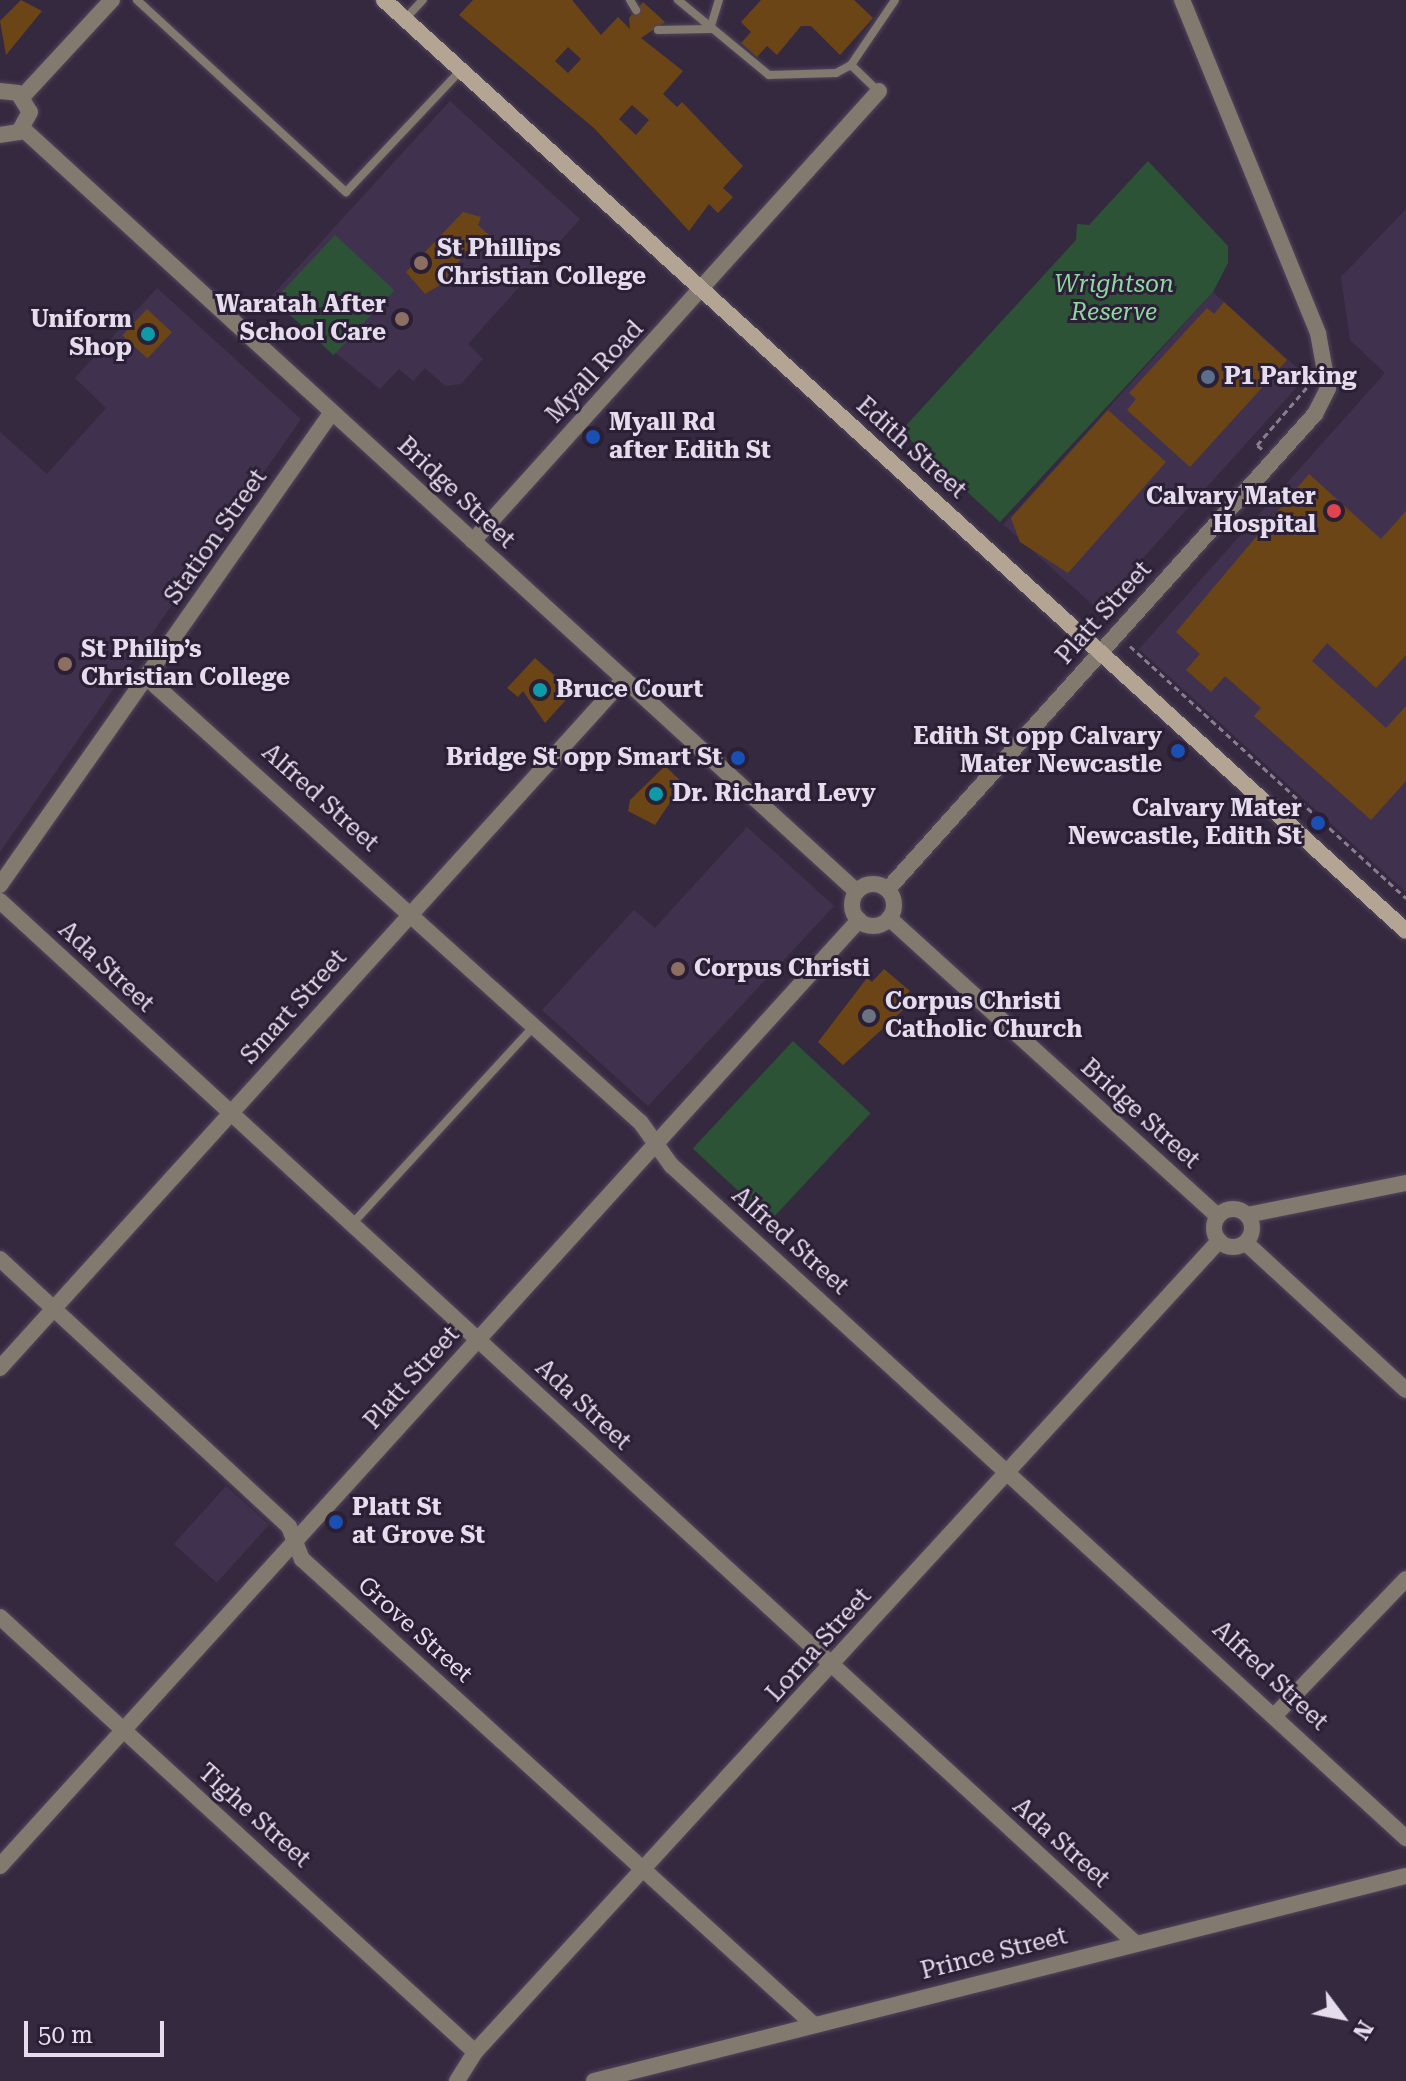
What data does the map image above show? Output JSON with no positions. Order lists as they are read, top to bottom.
{
  "streets": {
    "main road": ["Edith Street"],
    "street": [
      "Myall Road",
      "Bridge Street",
      "Station Street",
      "Platt Street",
      "Alfred Street",
      "Ada Street",
      "Smart Street",
      "Grove Street",
      "Lorna Street",
      "Tighe Street",
      "Prince Street"
    ]
  },
  "crossings": [
    ["Myall Road", "Edith Street"],
    ["Myall Road", "Bridge Street"],
    ["Edith Street", "Platt Street"],
    ["Bridge Street", "Station Street"],
    ["Bridge Street", "Platt Street"],
    ["Bridge Street", "Smart Street"],
    ["Bridge Street", "Lorna Street"],
    ["Station Street", "Alfred Street"],
    ["Platt Street", "Alfred Street"],
    ["Platt Street", "Ada Street"],
    ["Platt Street", "Grove Street"],
    ["Platt Street", "Tighe Street"],
    ["Alfred Street", "Smart Street"],
    ["Alfred Street", "Lorna Street"],
    ["Ada Street", "Smart Street"],
    ["Ada Street", "Lorna Street"],
    ["Ada Street", "Prince Street"],
    ["Smart Street", "Grove Street"],
    ["Grove Street", "Lorna Street"],
    ["Grove Street", "Prince Street"],
    ["Lorna Street", "Tighe Street"]
  ],
  "parks": ["Wrightson Reserve"],
  "places": [
    "St Phillips Christian College",
    "Waratah After School Care",
    "Uniform Shop",
    "P1 Parking",
    "Myall Rd after Edith St",
    "Calvary Mater Hospital",
    "St Philip’s Christian College",
    "Bruce Court",
    "Edith St opp Calvary Mater Newcastle",
    "Bridge St opp Smart St",
    "Dr. Richard Levy",
    "Calvary Mater Newcastle, Edith St",
    "Corpus Christi",
    "Corpus Christi Catholic Church",
    "Platt St at Grove St"
  ],
  "scale_bar": "50 m",
  "north": "bottom right"
}
